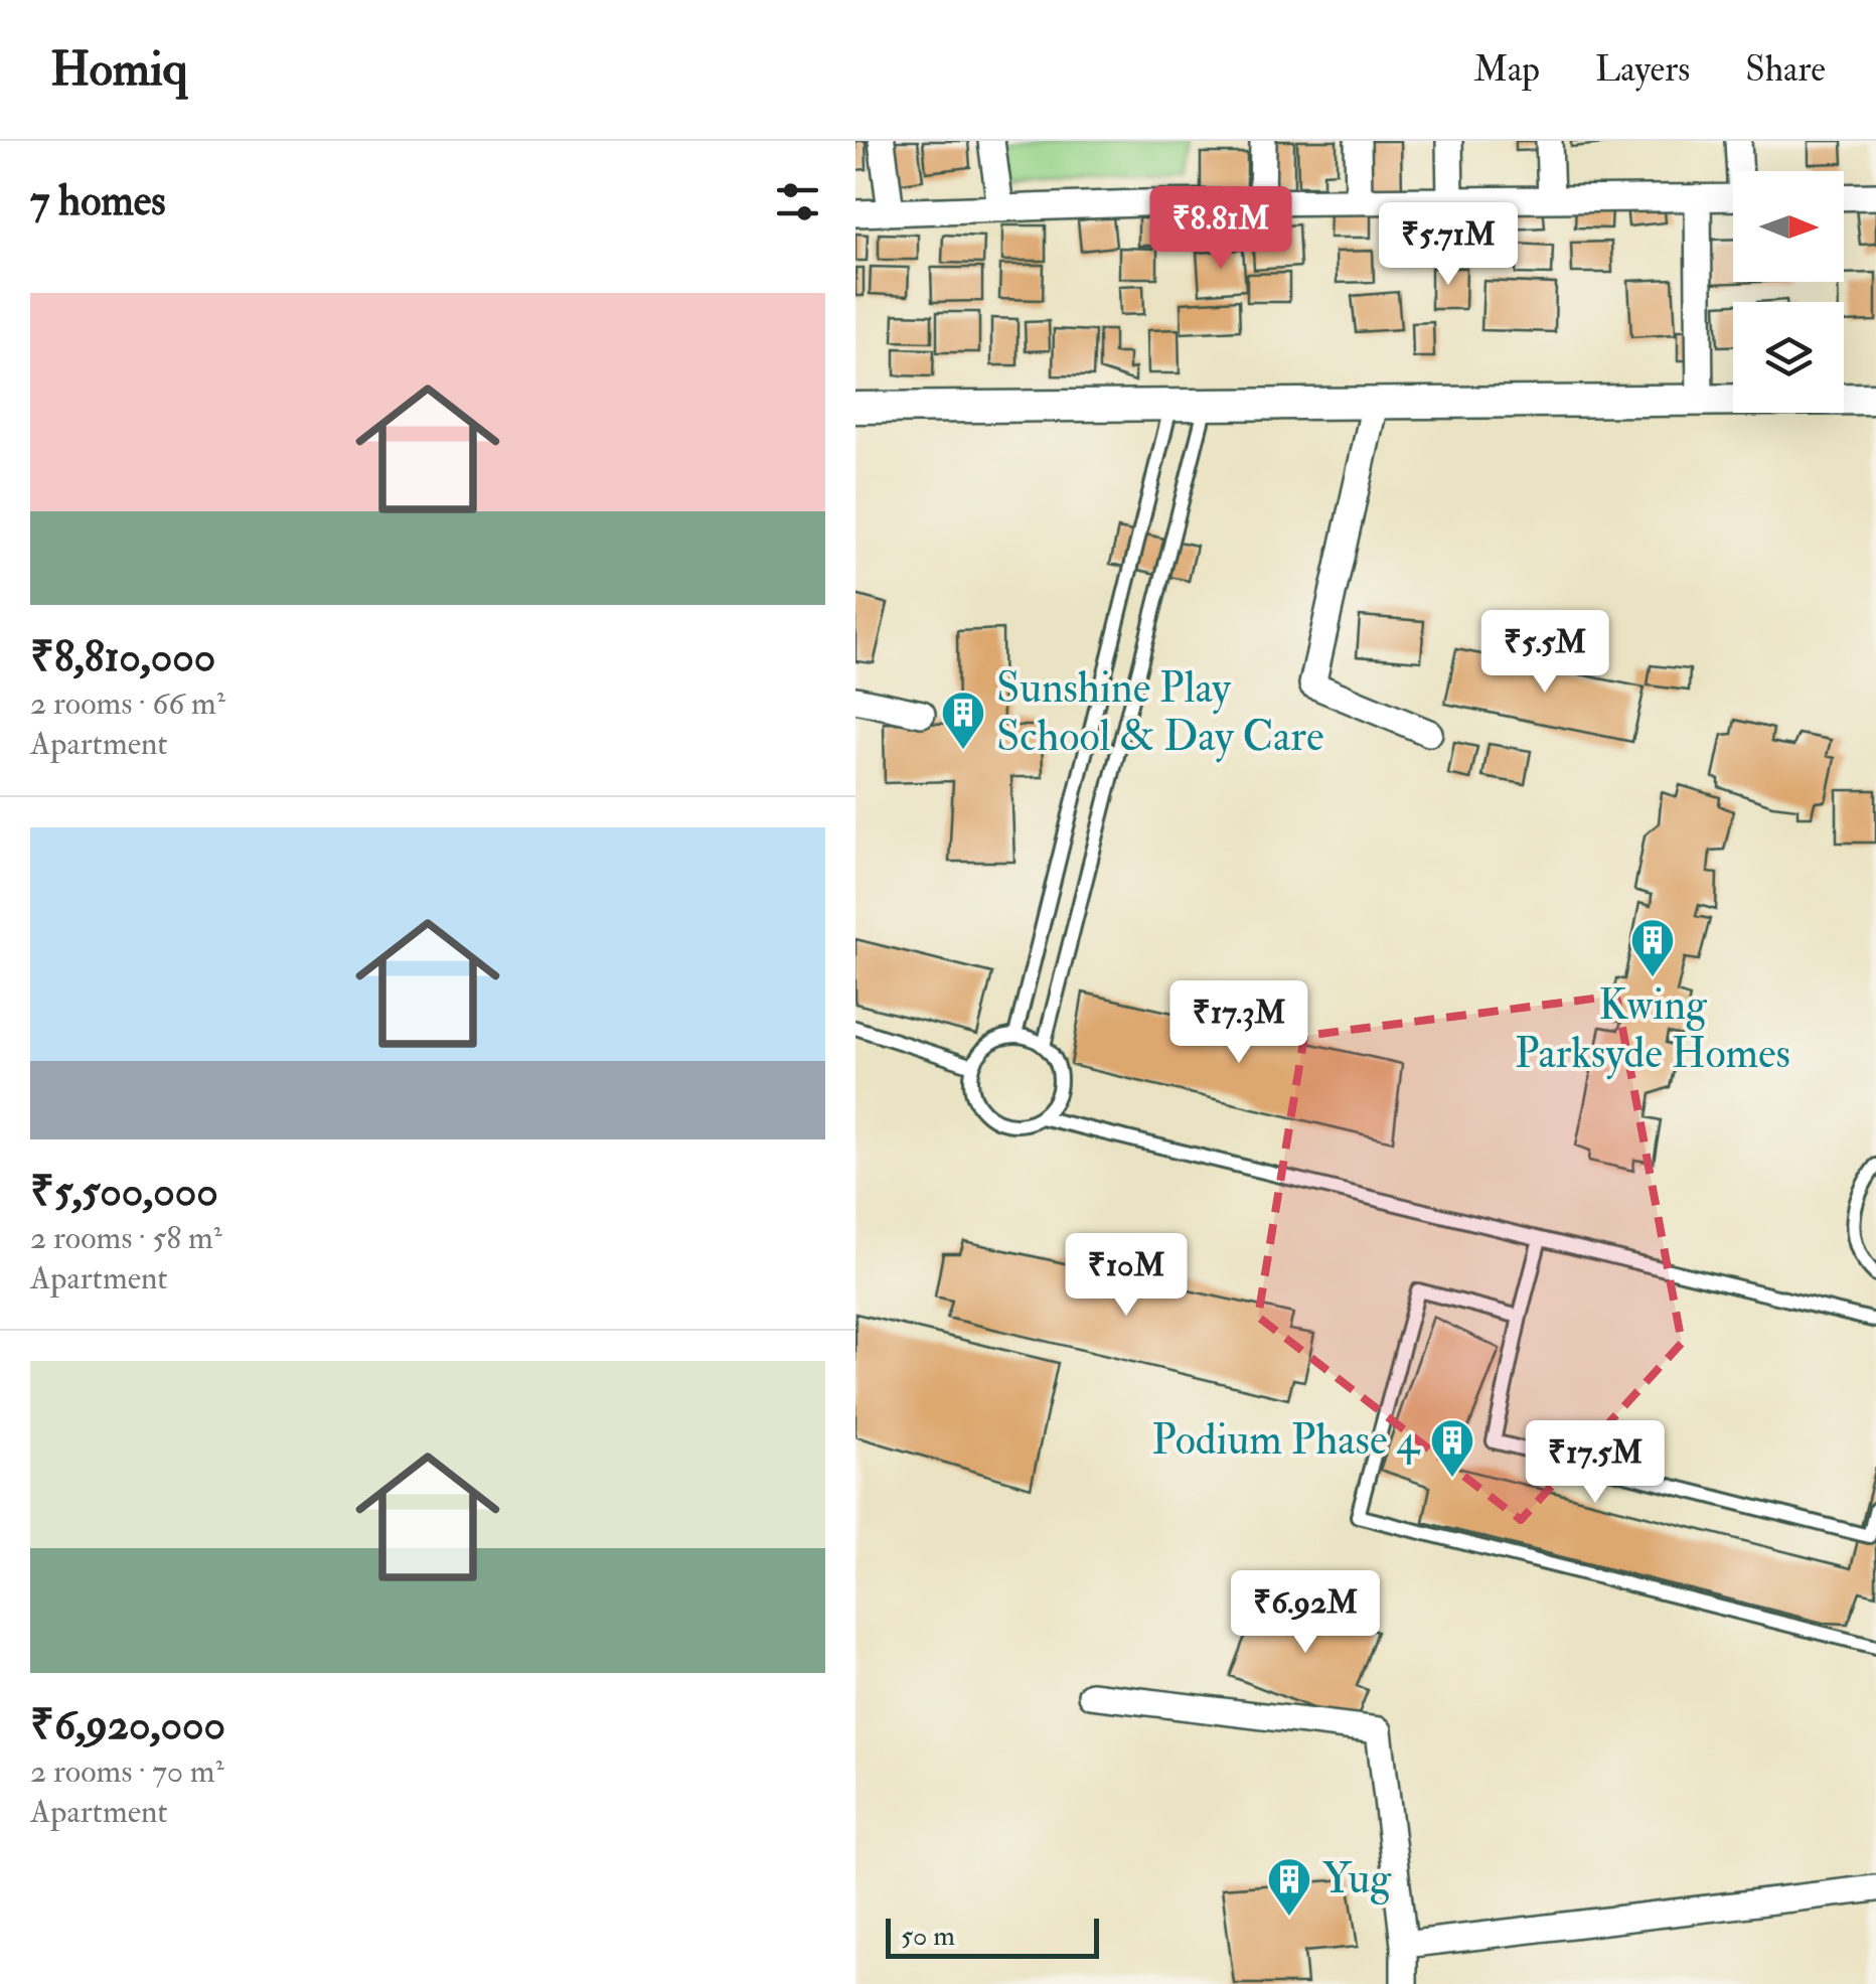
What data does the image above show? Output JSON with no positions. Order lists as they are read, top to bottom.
{
  "places": {
    "building": [
      "Sunshine Play School & Day Care",
      "Kwing Parksyde Homes",
      "Podium Phase 4",
      "Yug"
    ]
  },
  "scale_bar": "50 m",
  "north": "right",
  "page": {
    "header": "Homiq",
    "nav": ["Map", "Layers", "Share"],
    "heading": "7 homes",
    "price": [
      "₹8.81M",
      "₹5.71M",
      "₹5.5M",
      "₹17.3M",
      "₹10M",
      "₹17.5M",
      "₹6.92M"
    ],
    "list": [
      {
        "name": "₹8,810,000",
        "note": "2 rooms · 66 m² · Apartment"
      },
      {
        "name": "₹5,500,000",
        "note": "2 rooms · 58 m² · Apartment"
      },
      {
        "name": "₹6,920,000",
        "note": "2 rooms · 70 m² · Apartment"
      }
    ],
    "scale": "50 m"
  }
}
